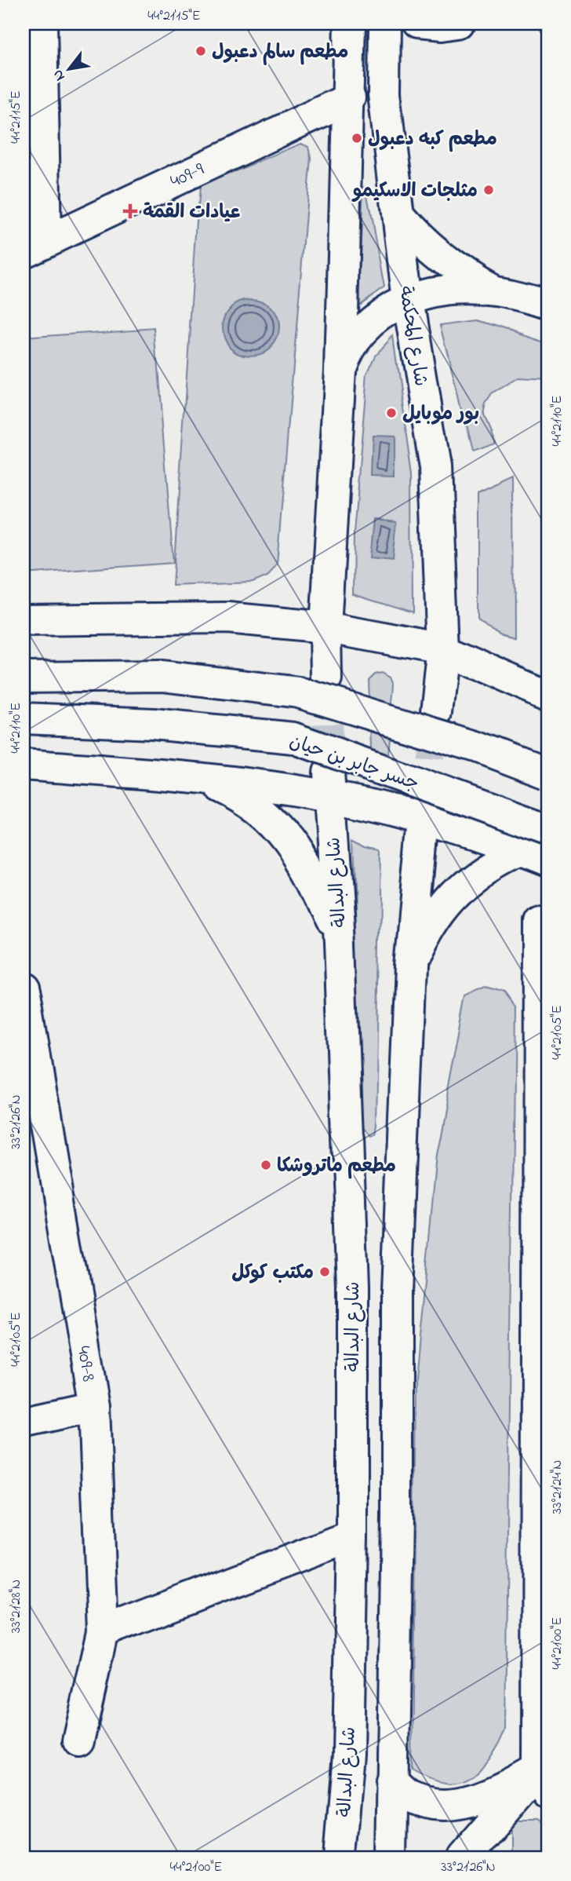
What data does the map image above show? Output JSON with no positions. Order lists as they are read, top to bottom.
{
  "streets": {
    "main road": [
      "409-9",
      "شارع المحكمة",
      "جسر جابر بن حيان",
      "شارع البدالة",
      "409-8"
    ]
  },
  "places": {
    "other": [
      "مطعم سالم دعبول",
      "مطعم كبه دعبول",
      "مثلجات الاسكيمو",
      "بور موبايل",
      "مطعم ماتروشكا",
      "مكتب كوكل"
    ],
    "health": ["عيادات القمة"]
  },
  "north": "bottom left",
  "coordinates": [
    "44°21'15\"E",
    "44°21'10\"E",
    "44°21'05\"E",
    "33°21'26\"N",
    "33°21'24\"N",
    "33°21'28\"N",
    "44°21'00\"E"
  ]
}
